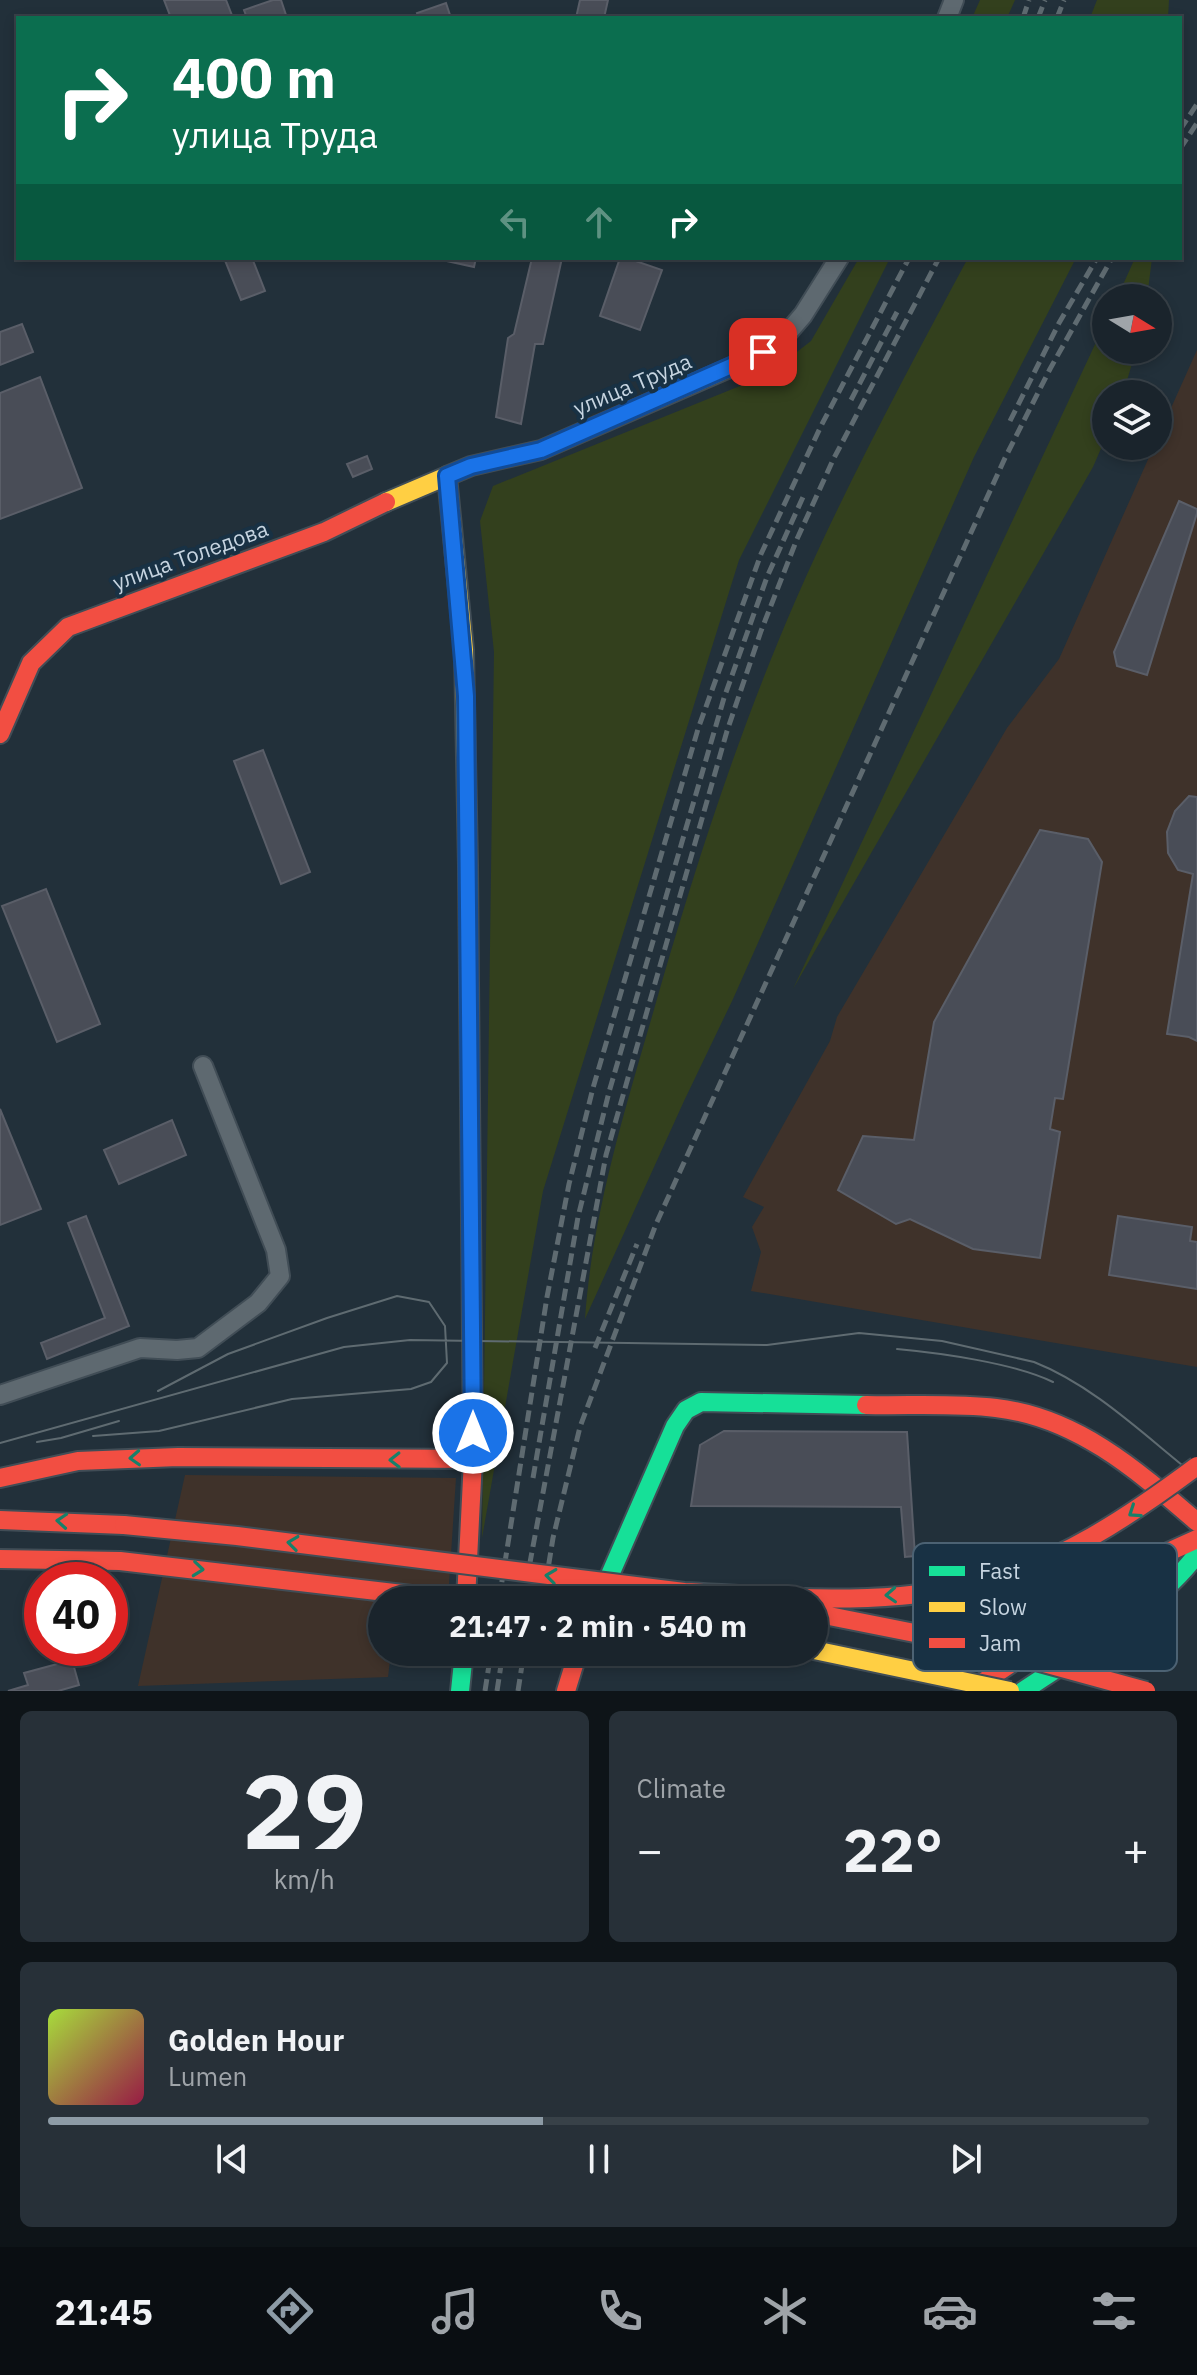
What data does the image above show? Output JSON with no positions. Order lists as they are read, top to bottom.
{
  "streets": {
    "main road": ["улица Толедова"],
    "street": ["улица Труда"]
  },
  "crossings": [
    ["улица Труда", "улица Толедова"]
  ],
  "legend": ["Fast", "Slow", "Jam"],
  "north": "right",
  "page": {
    "turn": ["400 m", "улица Труда"],
    "limit": "40",
    "trip": "21:47 · 2 min · 540 m",
    "tile": [
      ["29", "km/h"],
      "Climate"
    ],
    "heat": ["−", "22°", "+"],
    "song": ["Golden Hour", "Lumen"],
    "tabs": "21:45"
  }
}
